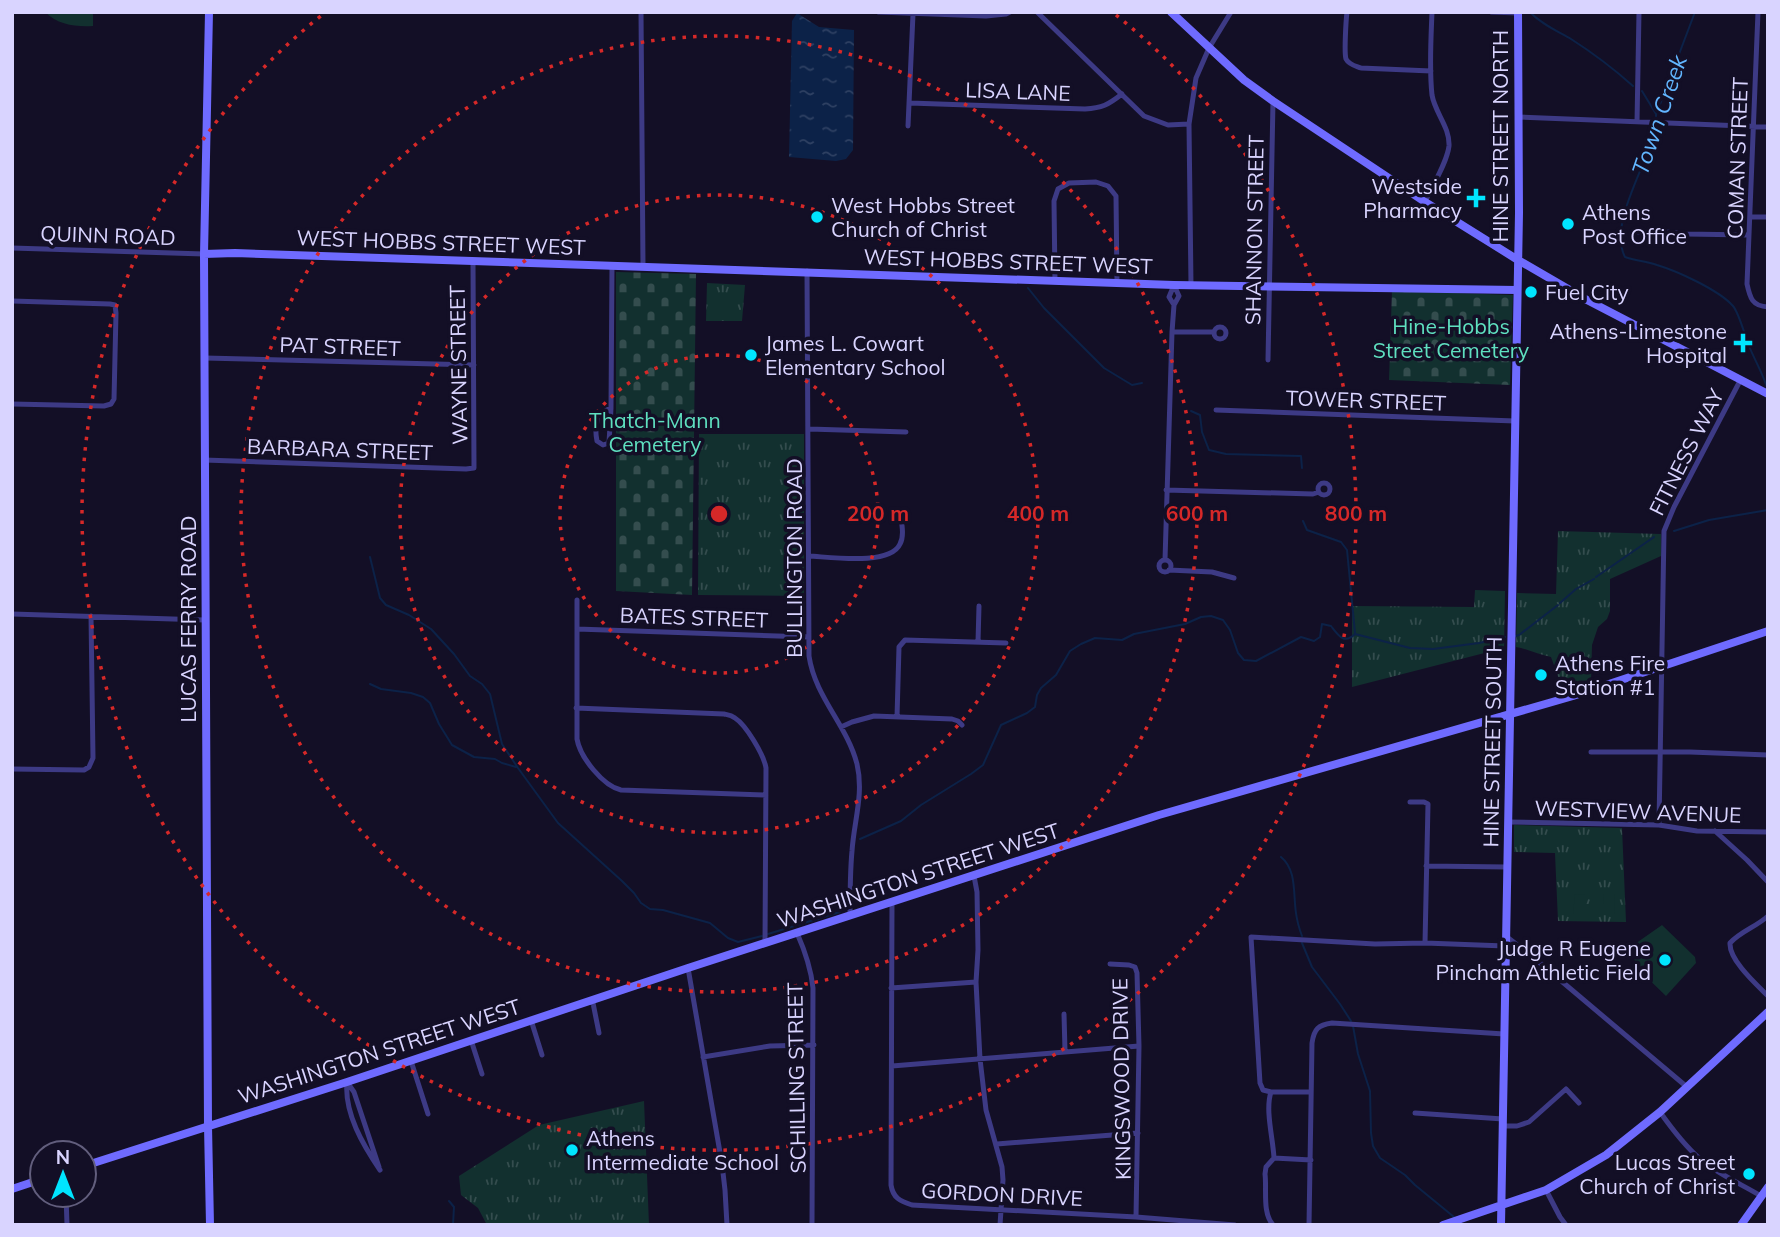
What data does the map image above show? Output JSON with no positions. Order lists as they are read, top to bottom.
{
  "streets": {
    "street": [
      "LISA LANE",
      "HINE STREET NORTH",
      "COMAN STREET",
      "SHANNON STREET",
      "QUINN ROAD",
      "WEST HOBBS STREET WEST",
      "PAT STREET",
      "WAYNE STREET",
      "TOWER STREET",
      "BARBARA STREET",
      "FITNESS WAY",
      "BULLINGTON ROAD",
      "BATES STREET",
      "LUCAS FERRY ROAD",
      "HINE STREET SOUTH",
      "WESTVIEW AVENUE",
      "WASHINGTON STREET WEST",
      "SCHILLING STREET",
      "KINGSWOOD DRIVE",
      "GORDON DRIVE"
    ]
  },
  "crossings": [
    ["HINE STREET NORTH", "HINE STREET SOUTH"],
    ["SHANNON STREET", "WEST HOBBS STREET WEST"],
    ["QUINN ROAD", "WEST HOBBS STREET WEST"],
    ["QUINN ROAD", "LUCAS FERRY ROAD"],
    ["WEST HOBBS STREET WEST", "WAYNE STREET"],
    ["WEST HOBBS STREET WEST", "BULLINGTON ROAD"],
    ["WEST HOBBS STREET WEST", "LUCAS FERRY ROAD"],
    ["WEST HOBBS STREET WEST", "HINE STREET SOUTH"],
    ["PAT STREET", "WAYNE STREET"],
    ["PAT STREET", "LUCAS FERRY ROAD"],
    ["WAYNE STREET", "BARBARA STREET"],
    ["TOWER STREET", "HINE STREET SOUTH"],
    ["BARBARA STREET", "LUCAS FERRY ROAD"],
    ["FITNESS WAY", "WESTVIEW AVENUE"],
    ["FITNESS WAY", "WASHINGTON STREET WEST"],
    ["BULLINGTON ROAD", "BATES STREET"],
    ["BULLINGTON ROAD", "WASHINGTON STREET WEST"],
    ["LUCAS FERRY ROAD", "WASHINGTON STREET WEST"],
    ["HINE STREET SOUTH", "WESTVIEW AVENUE"],
    ["HINE STREET SOUTH", "WASHINGTON STREET WEST"],
    ["WASHINGTON STREET WEST", "SCHILLING STREET"],
    ["WASHINGTON STREET WEST", "GORDON DRIVE"],
    ["KINGSWOOD DRIVE", "GORDON DRIVE"]
  ],
  "water": ["Town Creek"],
  "parks": ["Hine-Hobbs Street Cemetery", "Thatch-Mann Cemetery"],
  "places": {
    "health": ["Westside Pharmacy", "Athens-Limestone Hospital"],
    "other": [
      "West Hobbs Street Church of Christ",
      "Athens Post Office",
      "Fuel City",
      "James L. Cowart Elementary School",
      "Athens Fire Station #1",
      "Judge R Eugene Pincham Athletic Field",
      "Athens Intermediate School",
      "Lucas Street Church of Christ"
    ]
  },
  "north": "top",
  "rings": [
    "200 m",
    "400 m",
    "600 m",
    "800 m"
  ]
}
